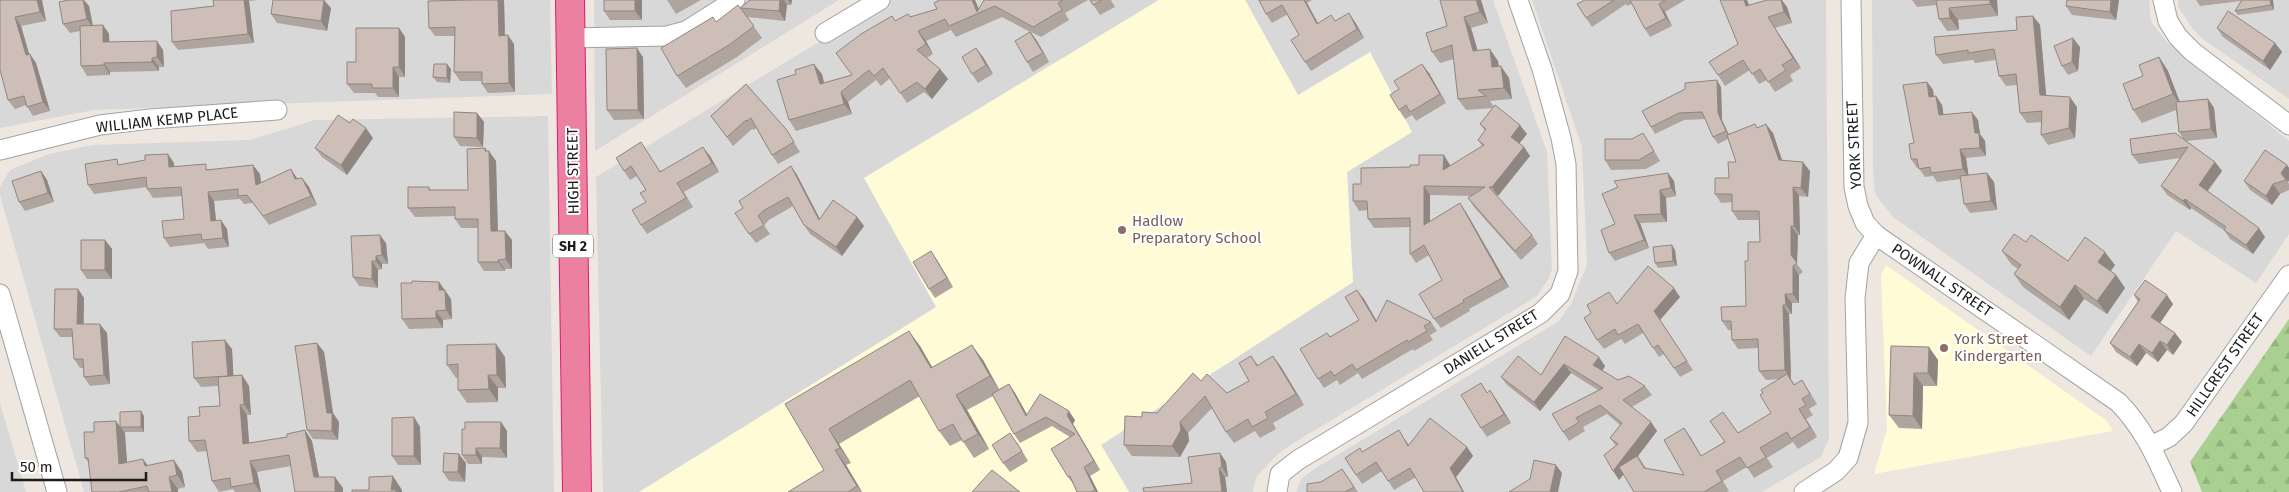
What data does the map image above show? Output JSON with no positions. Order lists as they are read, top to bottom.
{
  "streets": {
    "highway": ["HIGH STREET", "SH 2"],
    "street": [
      "WILLIAM KEMP PLACE",
      "YORK STREET",
      "POWNALL STREET",
      "DANIELL STREET",
      "HILLCREST STREET"
    ]
  },
  "crossings": [
    ["YORK STREET", "POWNALL STREET"],
    ["POWNALL STREET", "HILLCREST STREET"]
  ],
  "places": ["Hadlow Preparatory School", "York Street Kindergarten"],
  "scale_bar": "50 m"
}
